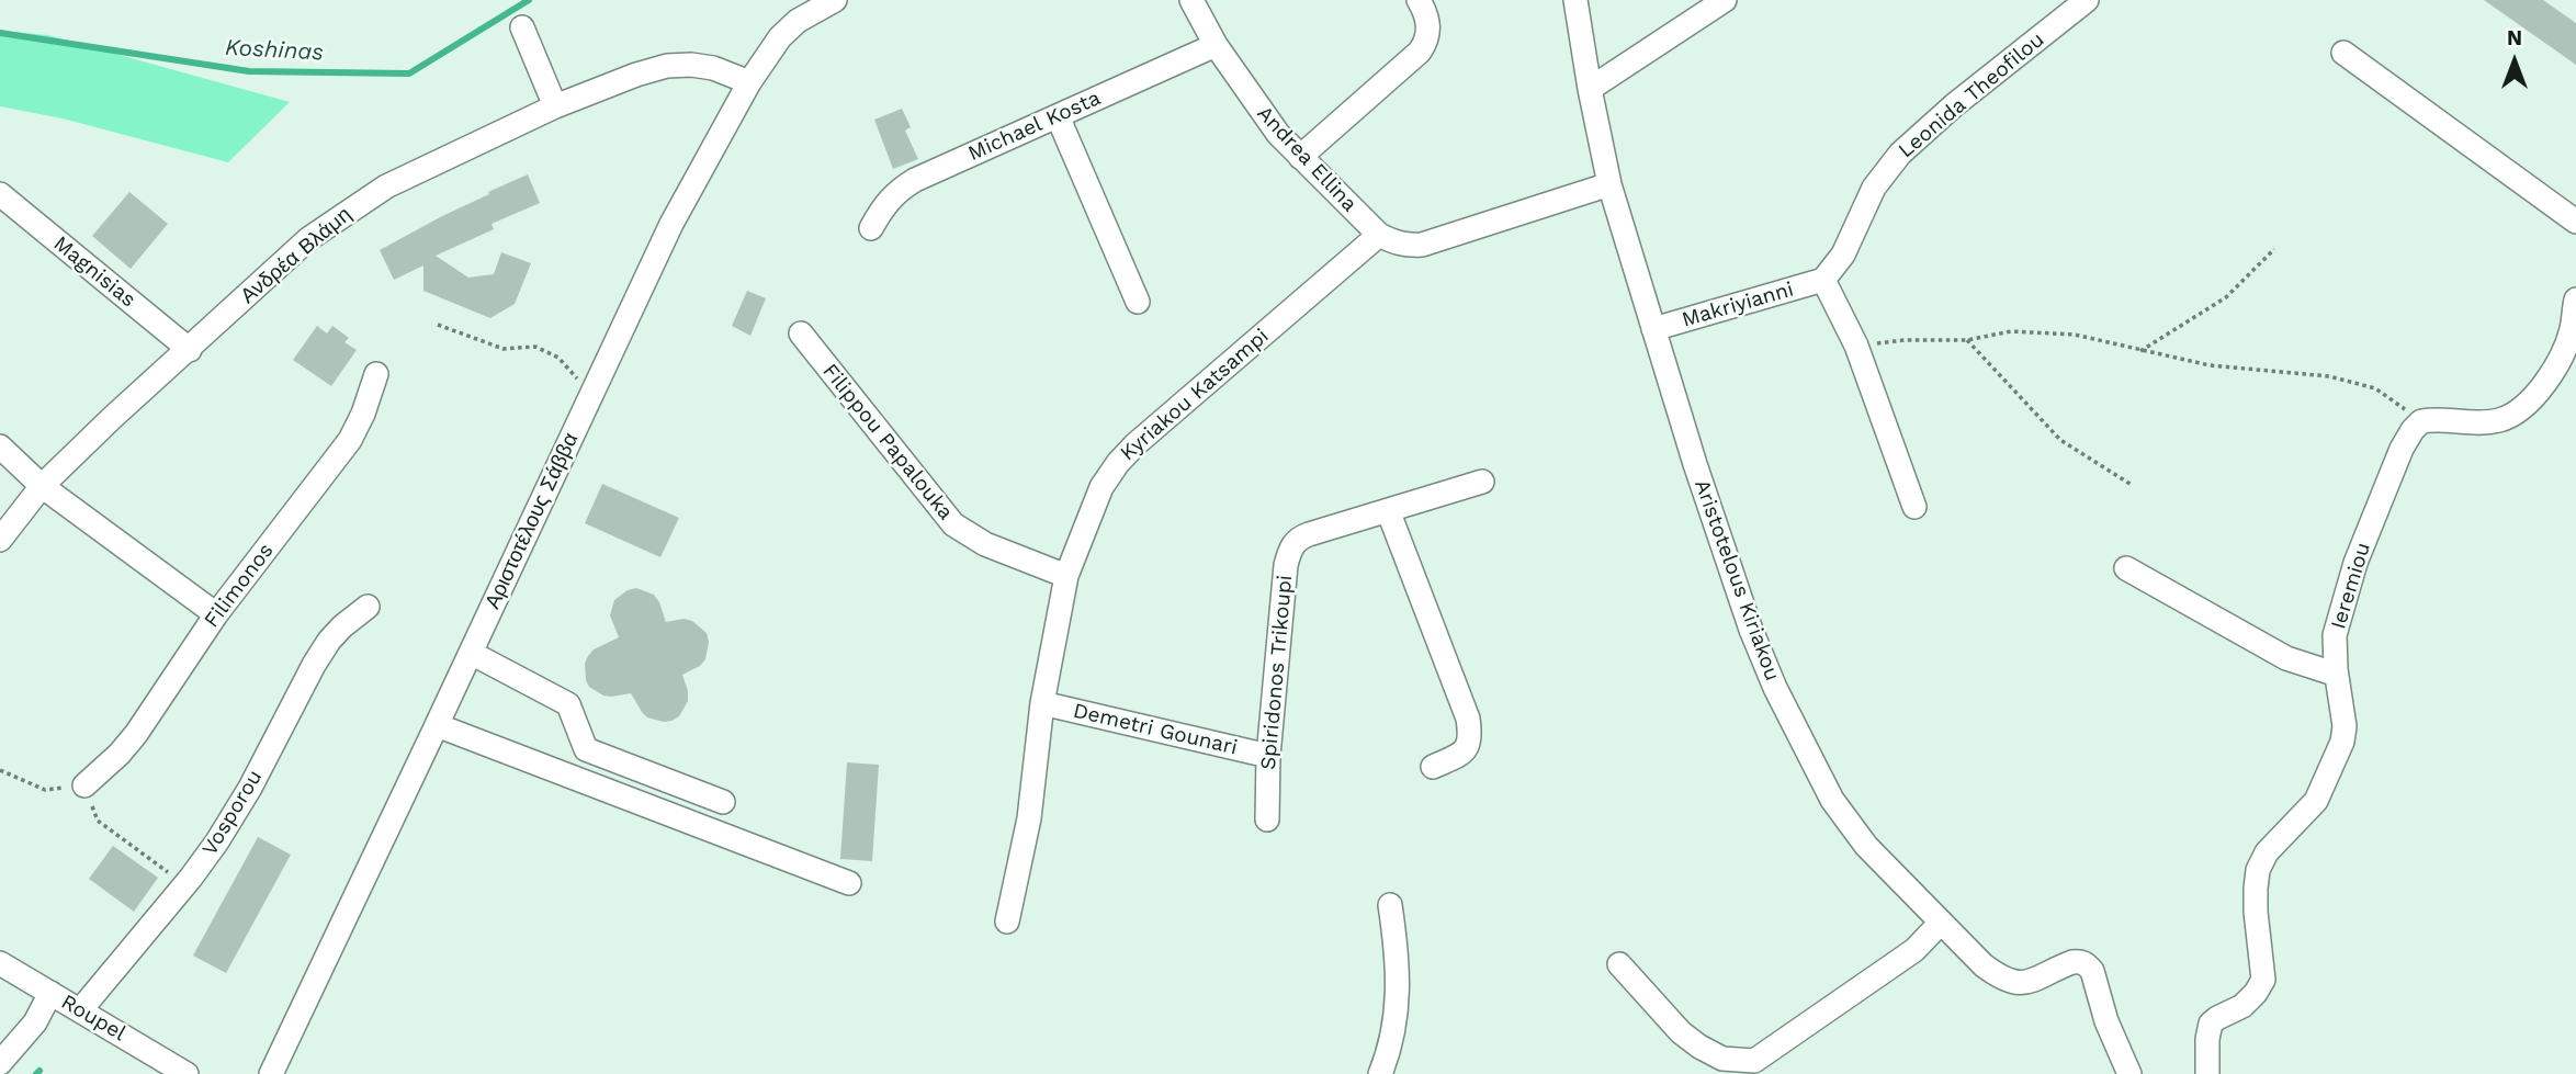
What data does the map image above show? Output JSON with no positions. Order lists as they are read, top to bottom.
{
  "streets": {
    "street": [
      "Leonida Theofilou",
      "Michael Kosta",
      "Andrea Ellina",
      "Ανδρέα Βλάμη",
      "Magnisias",
      "Makriyianni",
      "Kyriakou Katsampi",
      "Filippou Papalouka",
      "Αριστοτέλους Σάββα",
      "Aristotelous Kiriakou",
      "Filimonos",
      "Ieremiou",
      "Spiridonos Trikoupi",
      "Demetri Gounari",
      "Vosporou",
      "Roupel"
    ]
  },
  "crossings": [
    ["Leonida Theofilou", "Makriyianni"],
    ["Michael Kosta", "Andrea Ellina"],
    ["Andrea Ellina", "Kyriakou Katsampi"],
    ["Ανδρέα Βλάμη", "Magnisias"],
    ["Ανδρέα Βλάμη", "Αριστοτέλους Σάββα"],
    ["Makriyianni", "Aristotelous Kiriakou"],
    ["Kyriakou Katsampi", "Filippou Papalouka"],
    ["Kyriakou Katsampi", "Demetri Gounari"],
    ["Spiridonos Trikoupi", "Demetri Gounari"],
    ["Vosporou", "Roupel"]
  ],
  "water": ["Koshinas"],
  "north": "top"
}
